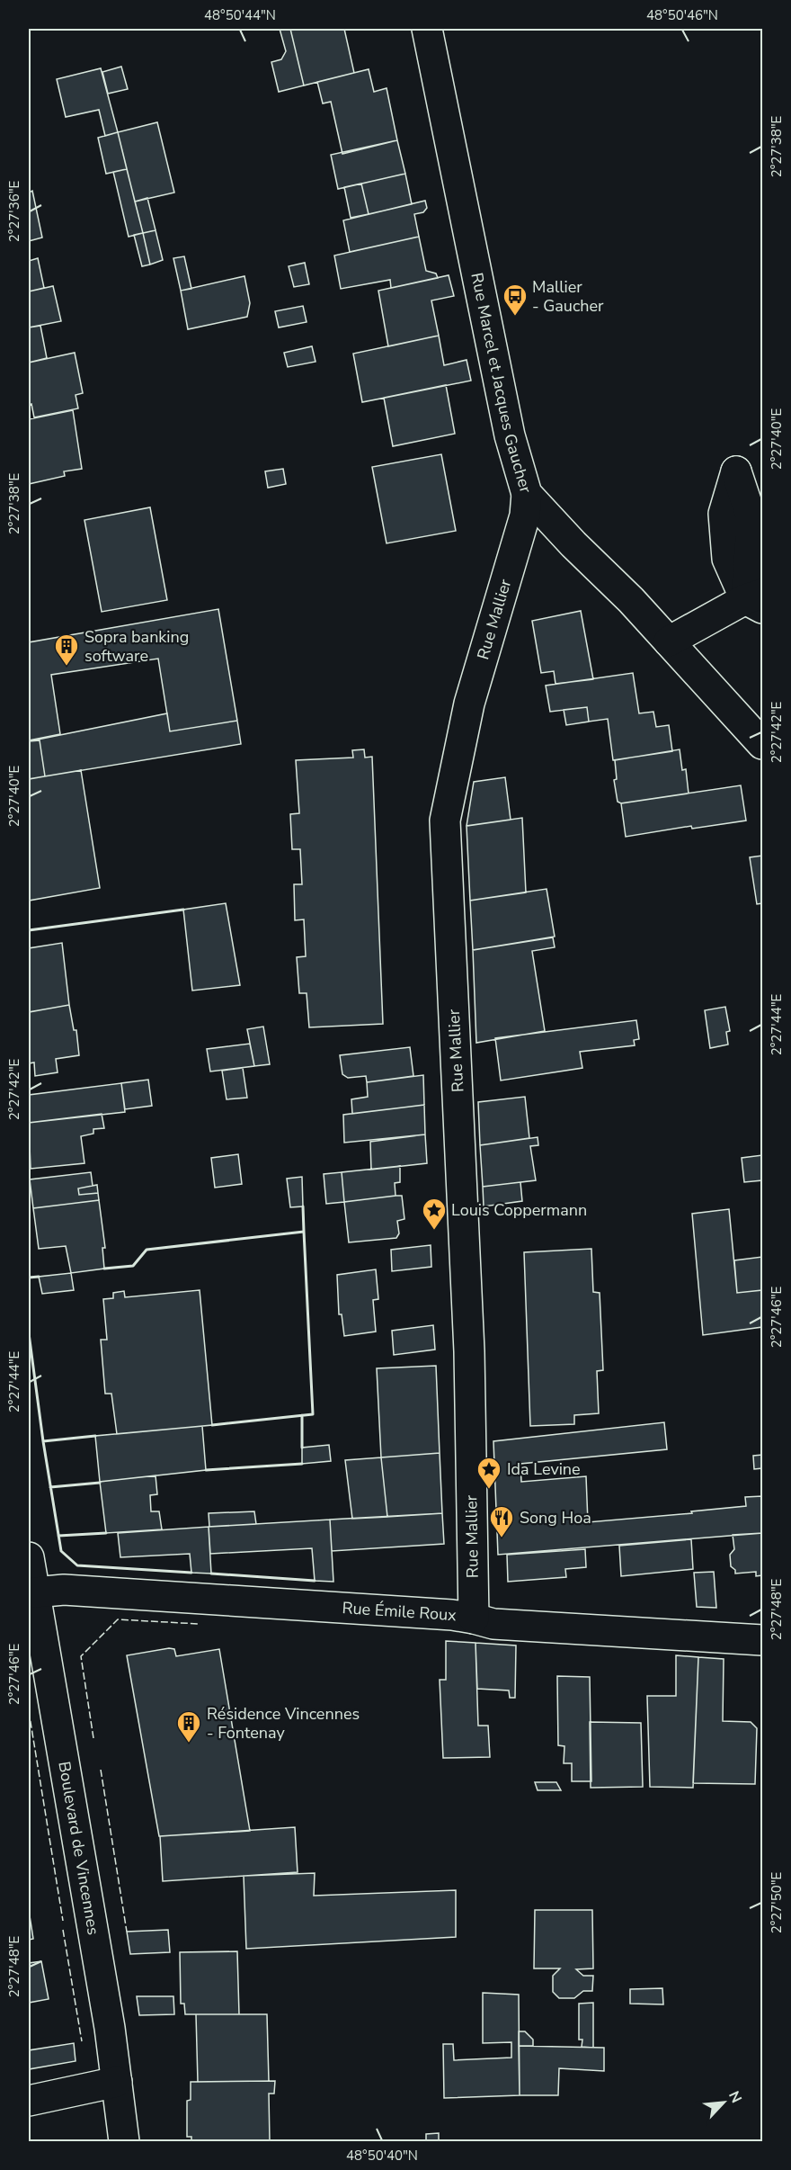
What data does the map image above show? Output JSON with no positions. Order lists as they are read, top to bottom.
{
  "streets": {
    "street": [
      "Rue Marcel et Jacques Gaucher",
      "Rue Mallier",
      "Rue Émile Roux",
      "Boulevard de Vincennes"
    ]
  },
  "crossings": [
    ["Rue Marcel et Jacques Gaucher", "Rue Mallier"],
    ["Rue Mallier", "Rue Émile Roux"],
    ["Rue Émile Roux", "Boulevard de Vincennes"]
  ],
  "places": {
    "bus stop": ["Mallier - Gaucher"],
    "building": ["Sopra banking software", "Résidence Vincennes - Fontenay"],
    "place": ["Louis Coppermann", "Ida Levine"],
    "restaurant": ["Song Hoa"]
  },
  "north": "top right",
  "coordinates": [
    "48°50'44\"N",
    "48°50'46\"N",
    "2°27'38\"E",
    "2°27'36\"E",
    "2°27'40\"E",
    "2°27'42\"E",
    "2°27'44\"E",
    "2°27'46\"E",
    "2°27'48\"E",
    "2°27'50\"E",
    "48°50'40\"N"
  ]
}
